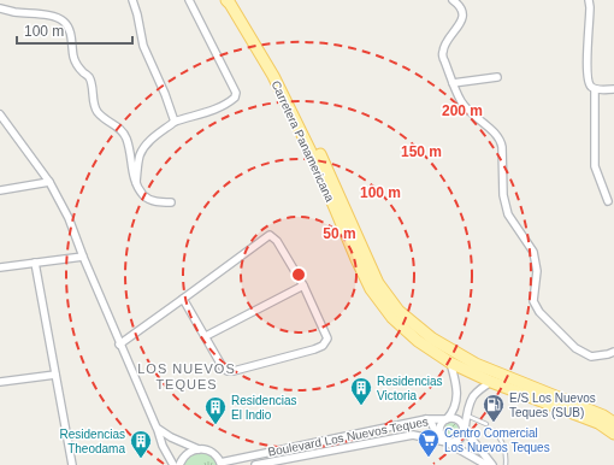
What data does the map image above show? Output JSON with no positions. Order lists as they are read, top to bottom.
{
  "streets": {
    "main road": ["Carretera Panamericana"],
    "street": ["Boulevard Los Nuevos Teques"]
  },
  "districts": ["LOS NUEVOS TEQUES"],
  "places": {
    "building": ["Residencias Victoria", "Residencias El Indio", "Residencias Theodama"],
    "fuel station": ["E/S Los Nuevos Teques (SUB)"],
    "supermarket": ["Centro Comercial Los Nuevos Teques"]
  },
  "scale_bar": "100 m",
  "rings": [
    "200 m",
    "150 m",
    "100 m",
    "50 m"
  ]
}
